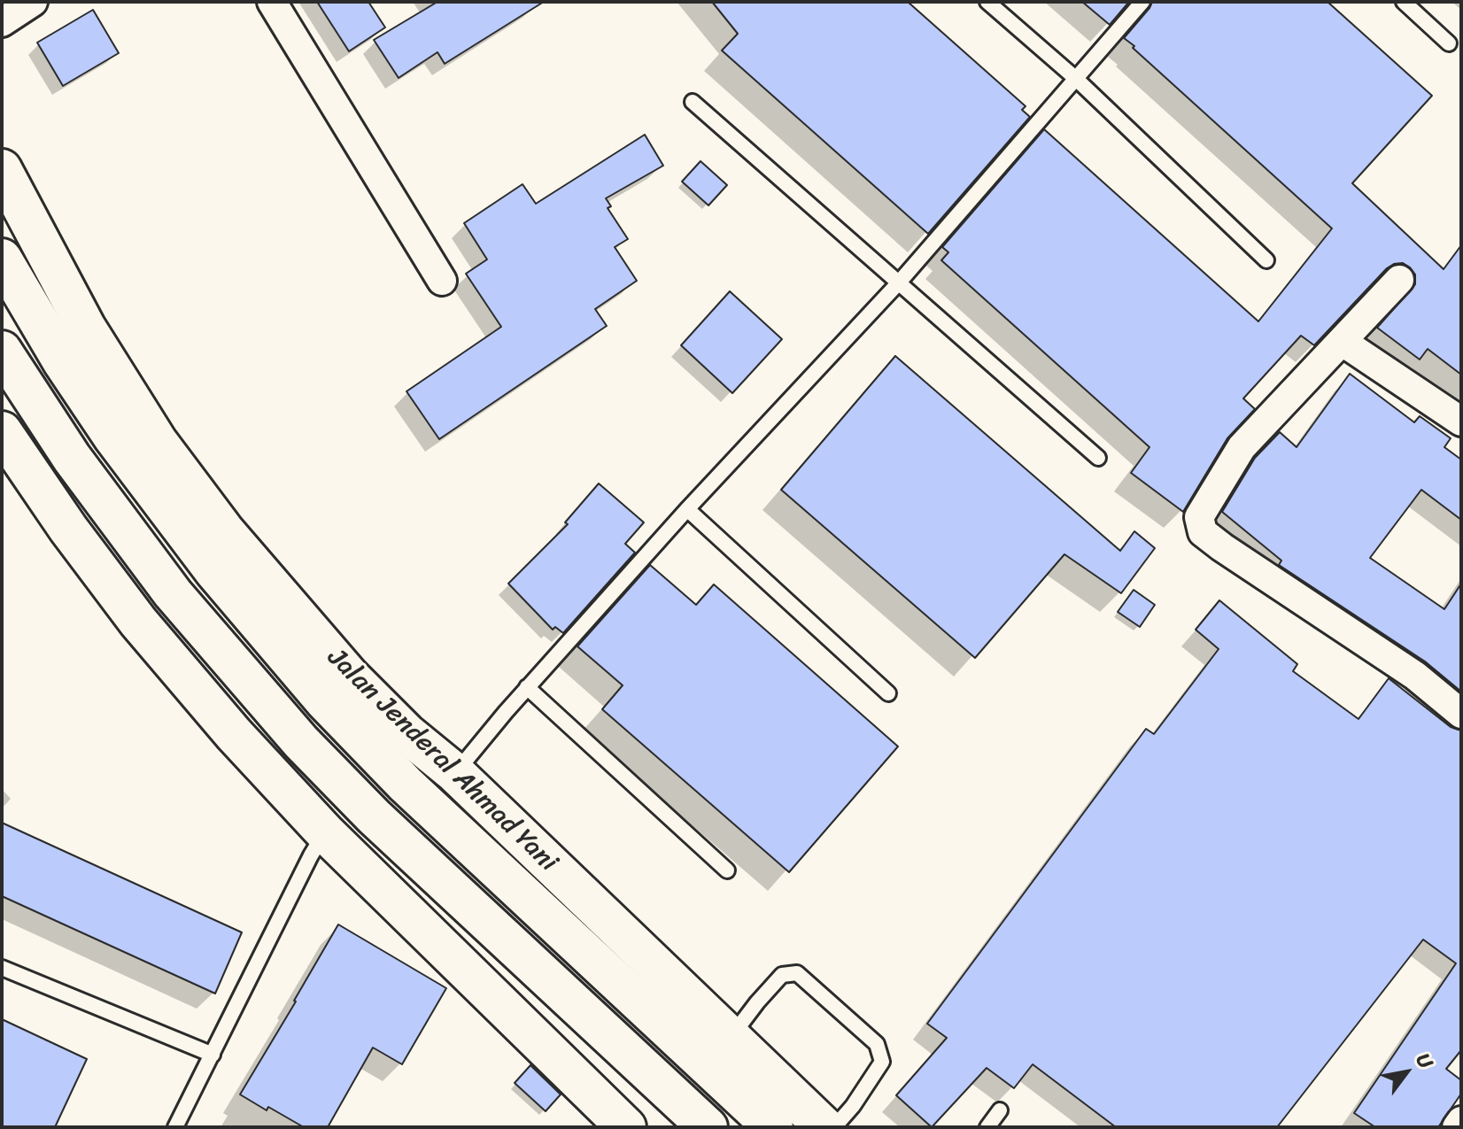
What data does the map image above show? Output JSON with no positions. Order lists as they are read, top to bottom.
{
  "streets": {
    "main road": ["Jalan Jenderal Ahmad Yani"]
  },
  "north": "top right"
}
